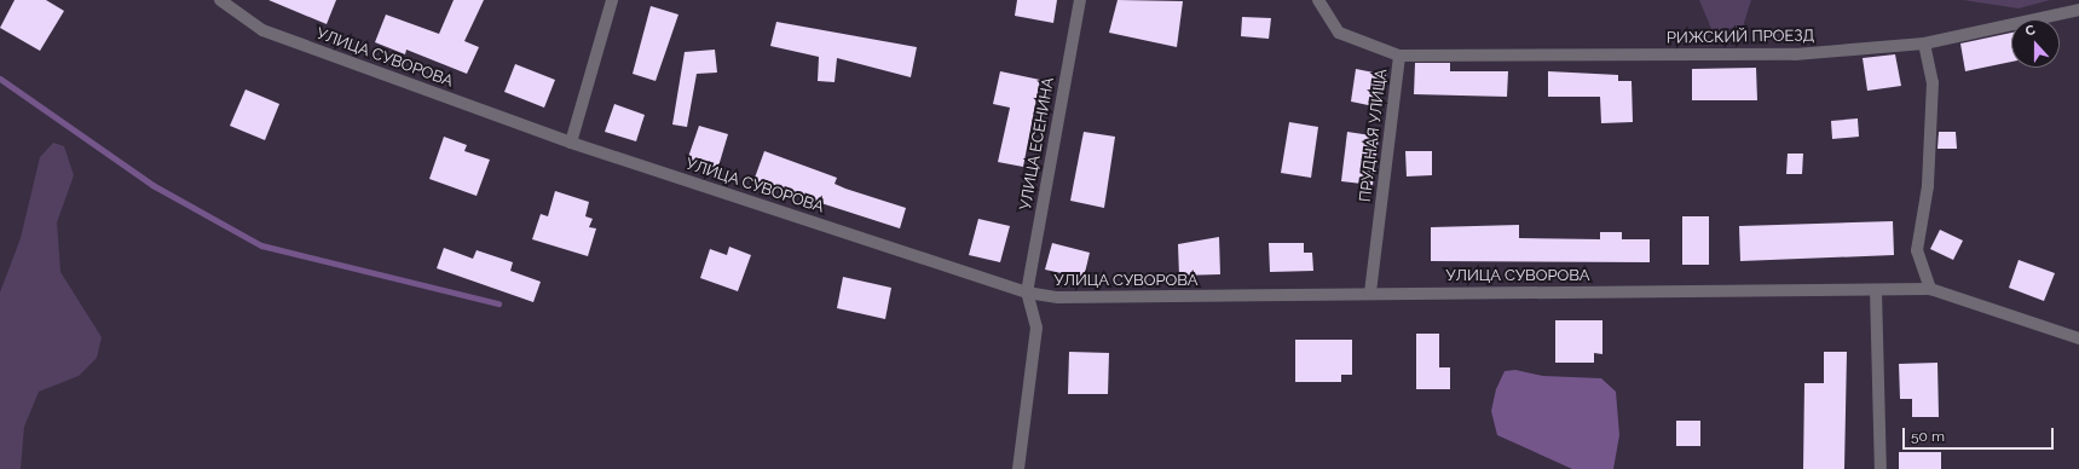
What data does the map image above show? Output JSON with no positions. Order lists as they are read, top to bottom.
{
  "streets": {
    "street": [
      "РИЖСКИЙ ПРОЕЗД",
      "УЛИЦА СУВОРОВА",
      "ПРУДНАЯ УЛИЦА",
      "УЛИЦА ЕСЕНИНА"
    ]
  },
  "crossings": [
    ["РИЖСКИЙ ПРОЕЗД", "ПРУДНАЯ УЛИЦА"],
    ["УЛИЦА СУВОРОВА", "ПРУДНАЯ УЛИЦА"],
    ["УЛИЦА СУВОРОВА", "УЛИЦА ЕСЕНИНА"]
  ],
  "scale_bar": "50 m",
  "north": "top"
}
